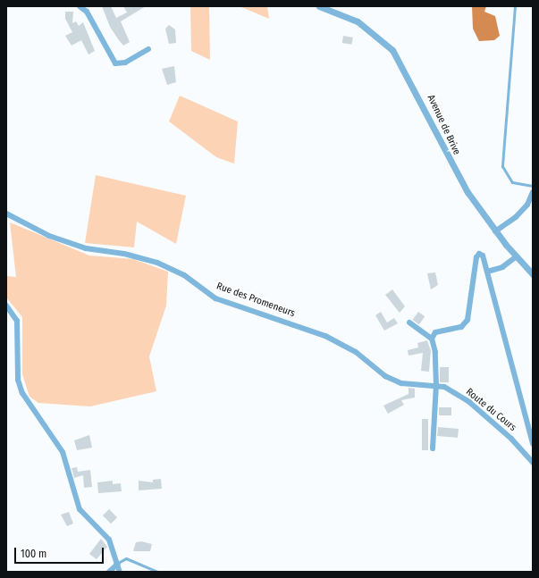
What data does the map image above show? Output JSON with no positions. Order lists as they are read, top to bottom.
{
  "streets": {
    "street": ["Avenue de Brive", "Rue des Promeneurs", "Route du Cours"]
  },
  "crossings": [
    ["Rue des Promeneurs", "Route du Cours"]
  ],
  "scale_bar": "100 m"
}
